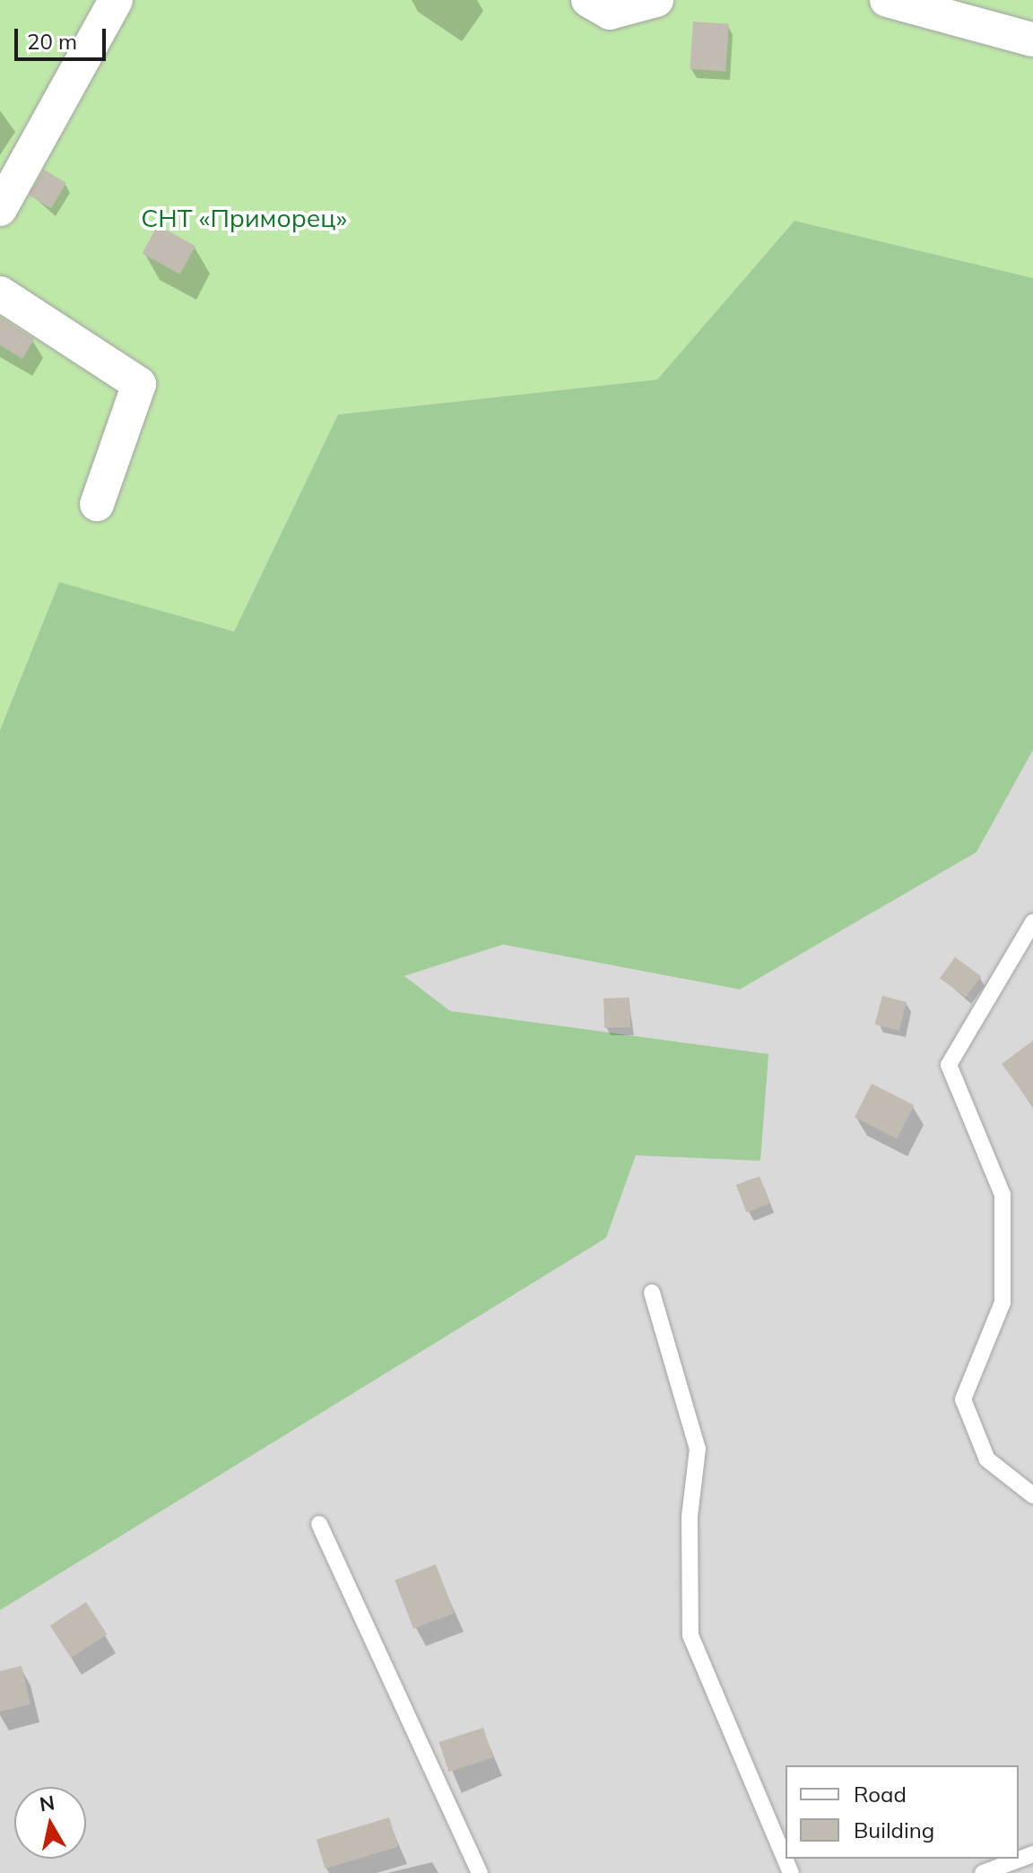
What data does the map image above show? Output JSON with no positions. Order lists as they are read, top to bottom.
{
  "parks": ["СНТ «Приморец»"],
  "legend": ["Road", "Building"],
  "scale_bar": "20 m",
  "north": "top"
}
